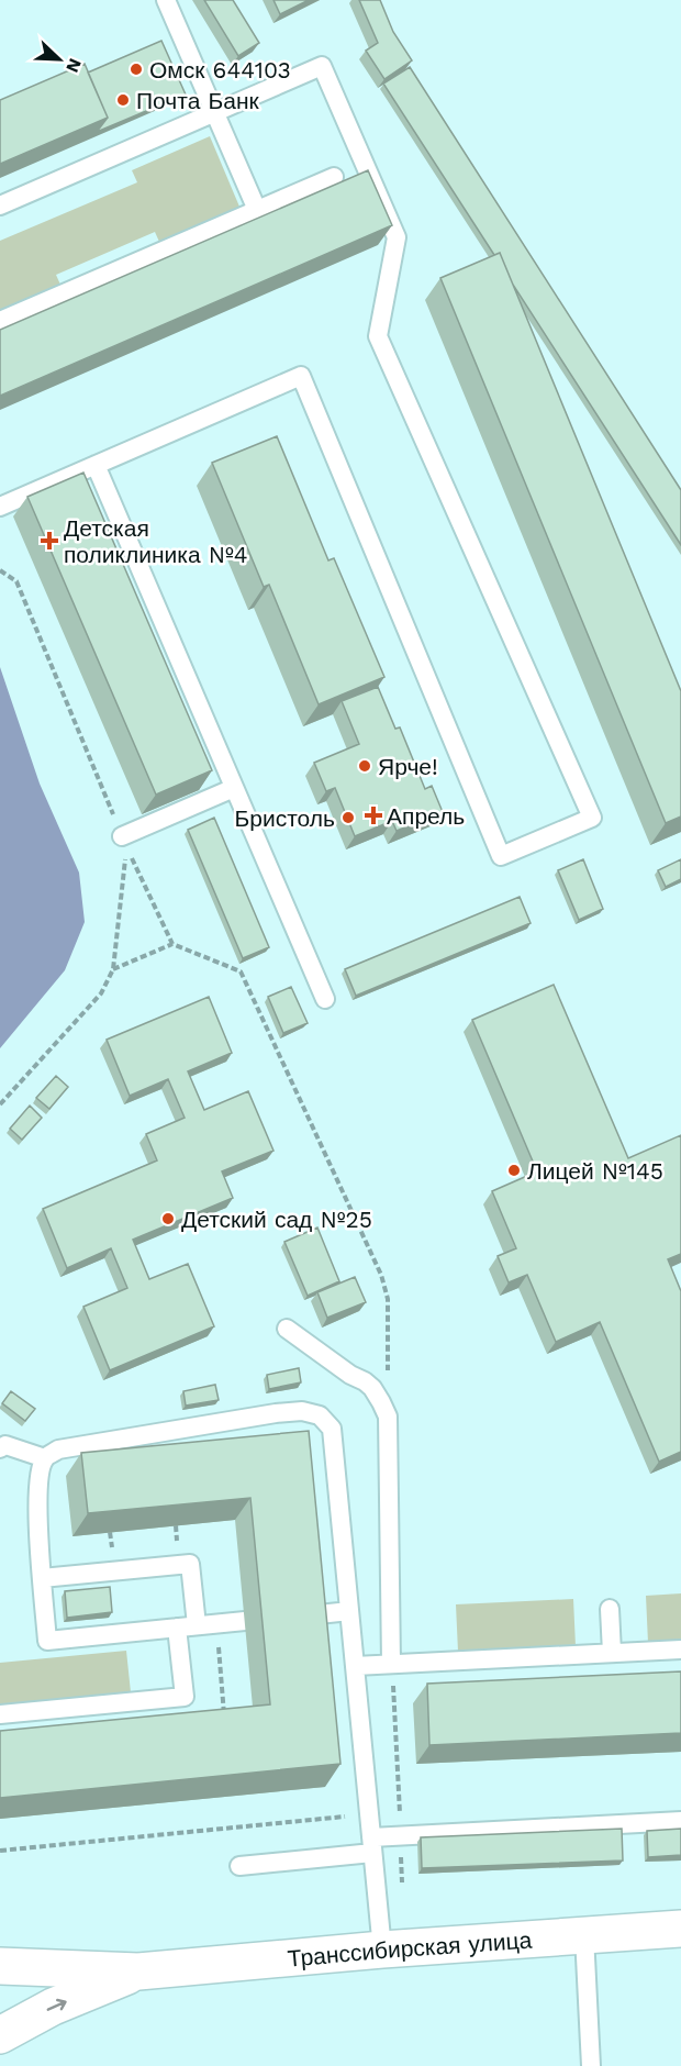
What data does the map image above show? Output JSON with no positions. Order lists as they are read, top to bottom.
{
  "streets": {
    "main road": ["Транссибирская улица"]
  },
  "places": {
    "other": [
      "Омск 644103",
      "Почта Банк",
      "Ярче!",
      "Бристоль",
      "Лицей №145",
      "Детский сад №25"
    ],
    "health": ["Детская поликлиника №4", "Апрель"]
  },
  "north": "bottom right"
}
